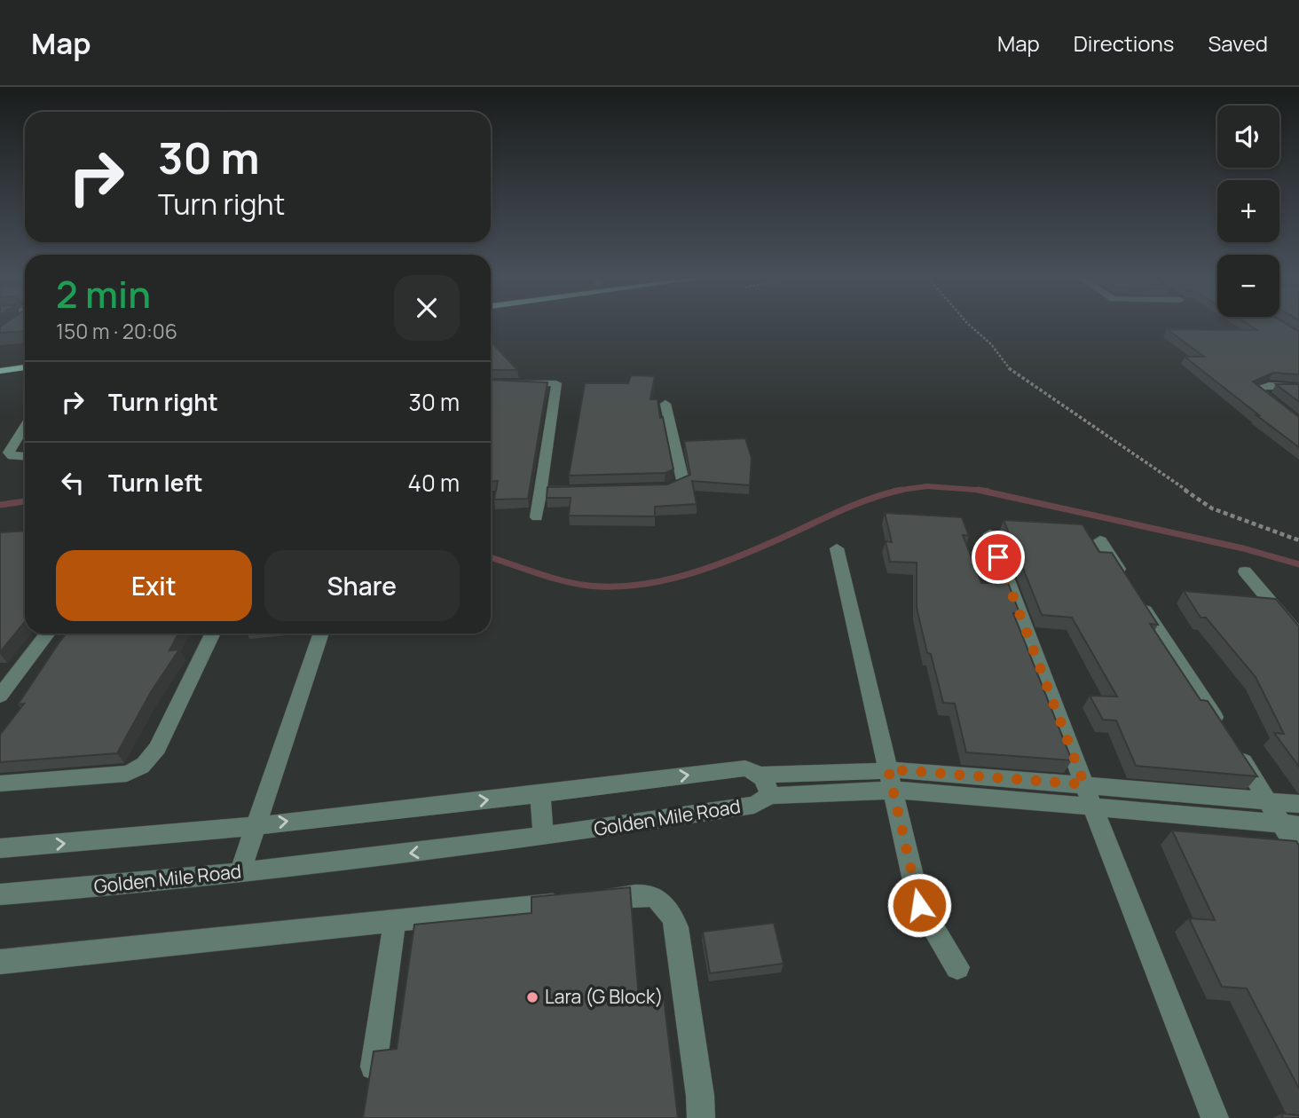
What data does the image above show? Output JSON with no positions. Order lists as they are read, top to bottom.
{
  "streets": {
    "street": ["Golden Mile Road"]
  },
  "places": ["Lara (G Block)"],
  "page": {
    "header": "Map",
    "nav": ["Map", "Directions", "Saved"],
    "map_buttons": ["+", "−"],
    "turn": ["30 m", "Turn right"],
    "heading": ["2 min", "150 m · 20:06"],
    "list": [
      {
        "name": "Turn right",
        "value": "30 m"
      },
      {
        "name": "Turn left",
        "value": "40 m"
      }
    ],
    "buttons": ["Exit", "Share"]
  }
}
